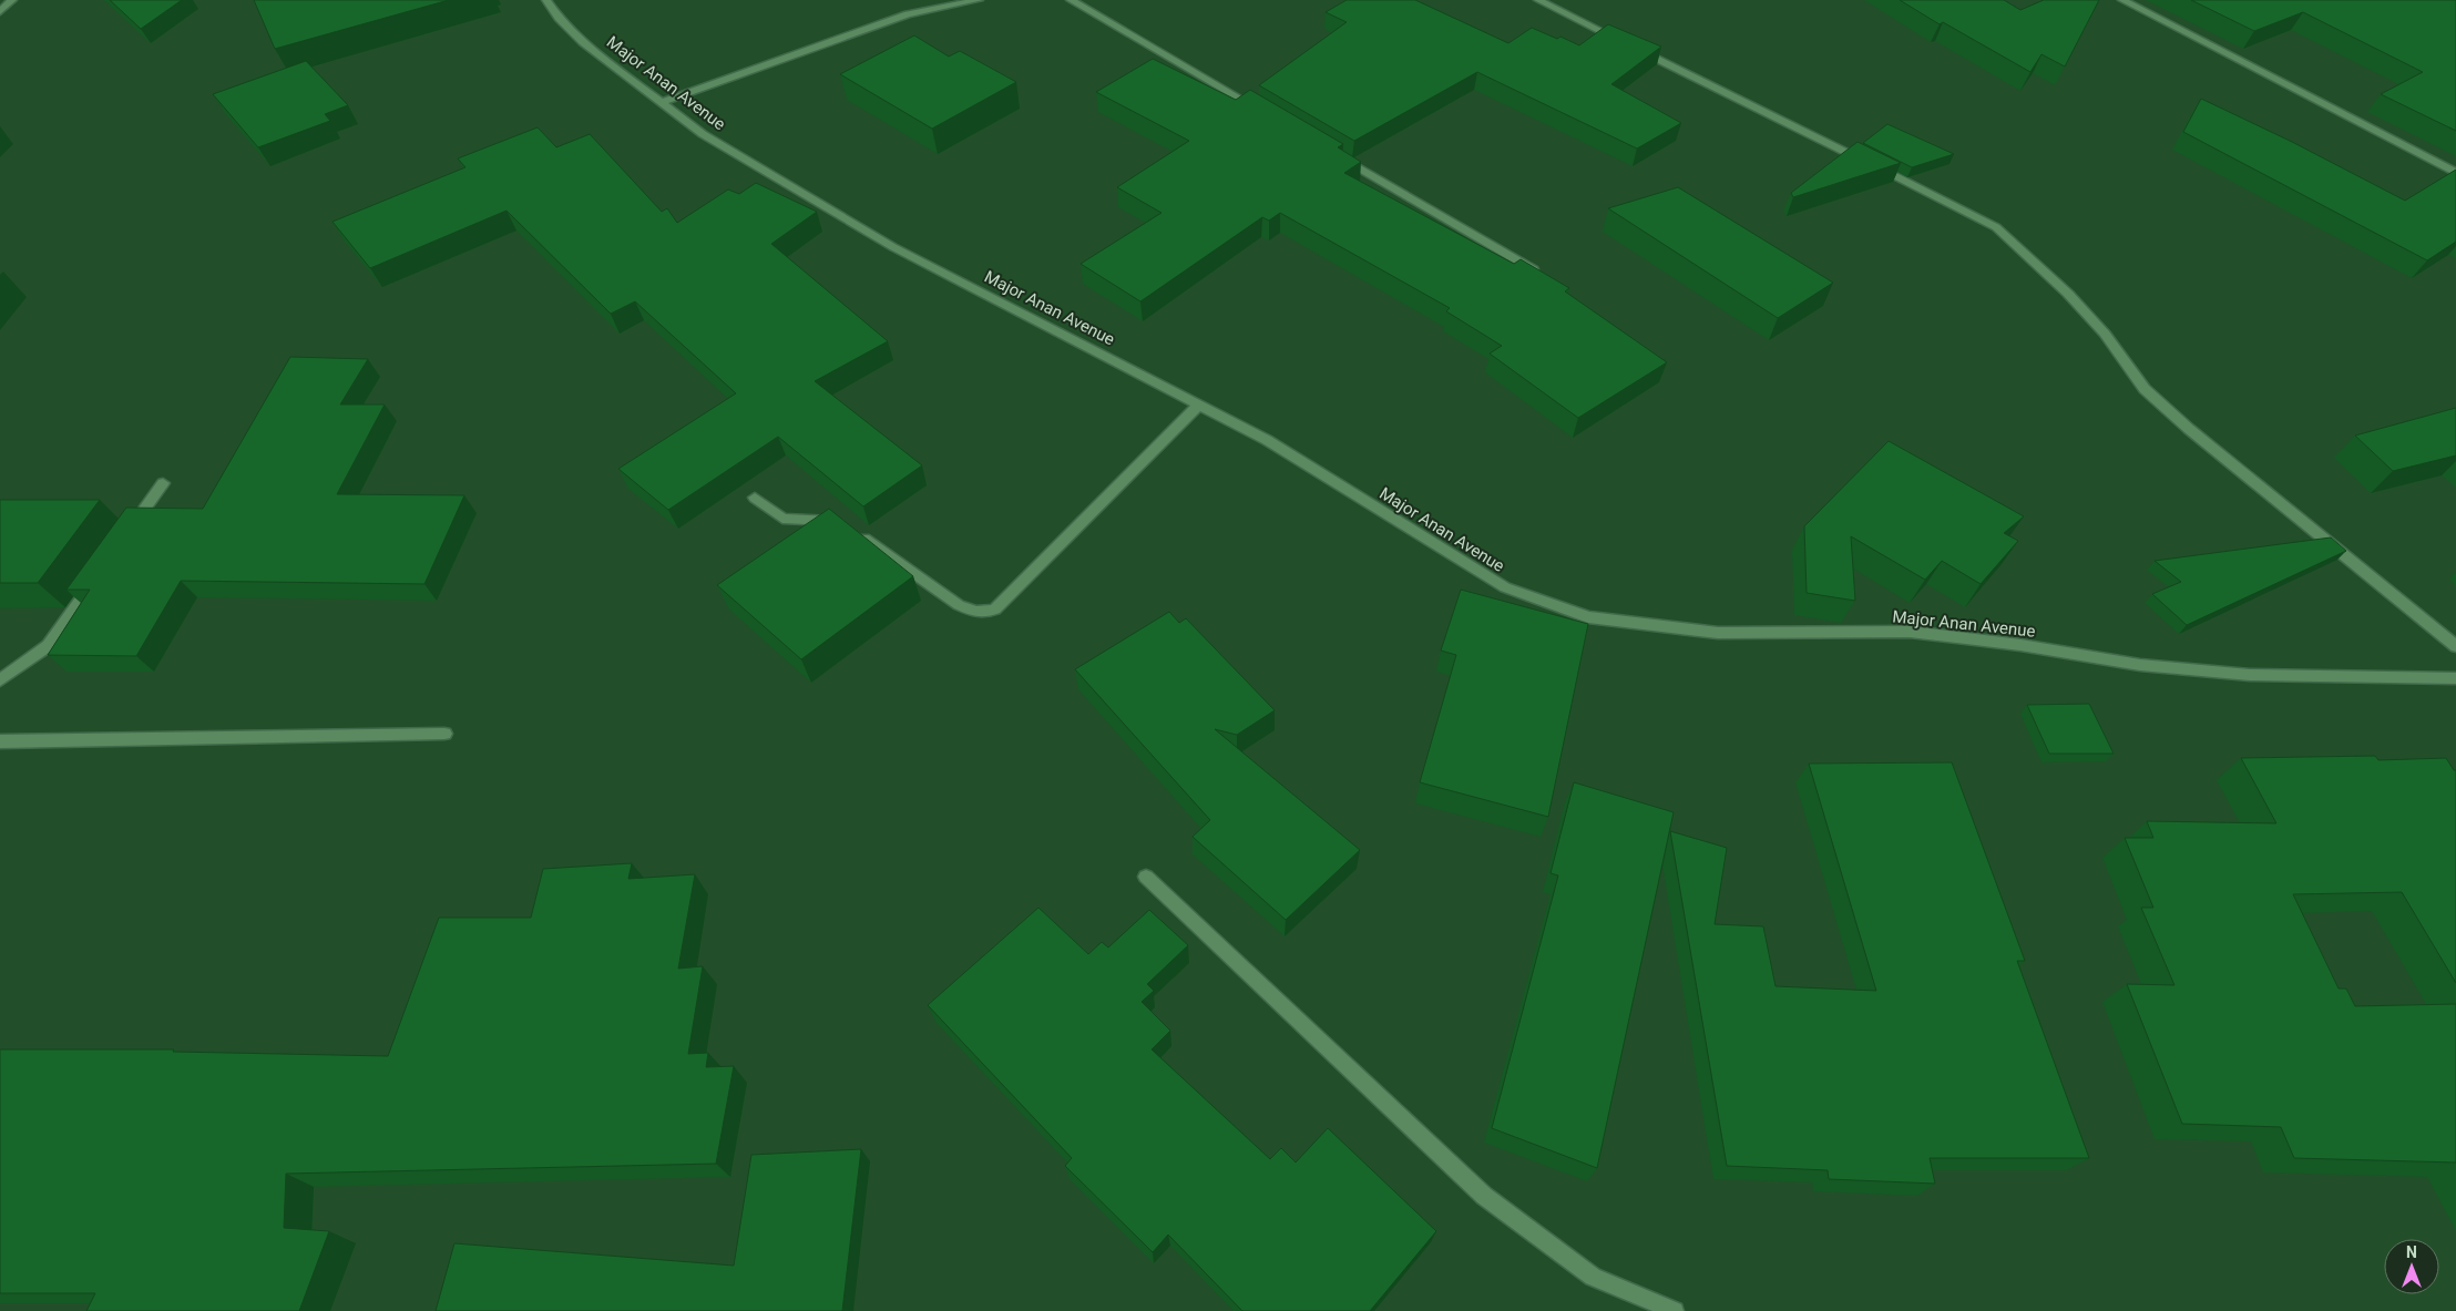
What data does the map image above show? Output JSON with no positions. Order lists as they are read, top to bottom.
{
  "streets": {
    "street": ["Major Anan Avenue"]
  },
  "north": "top"
}
